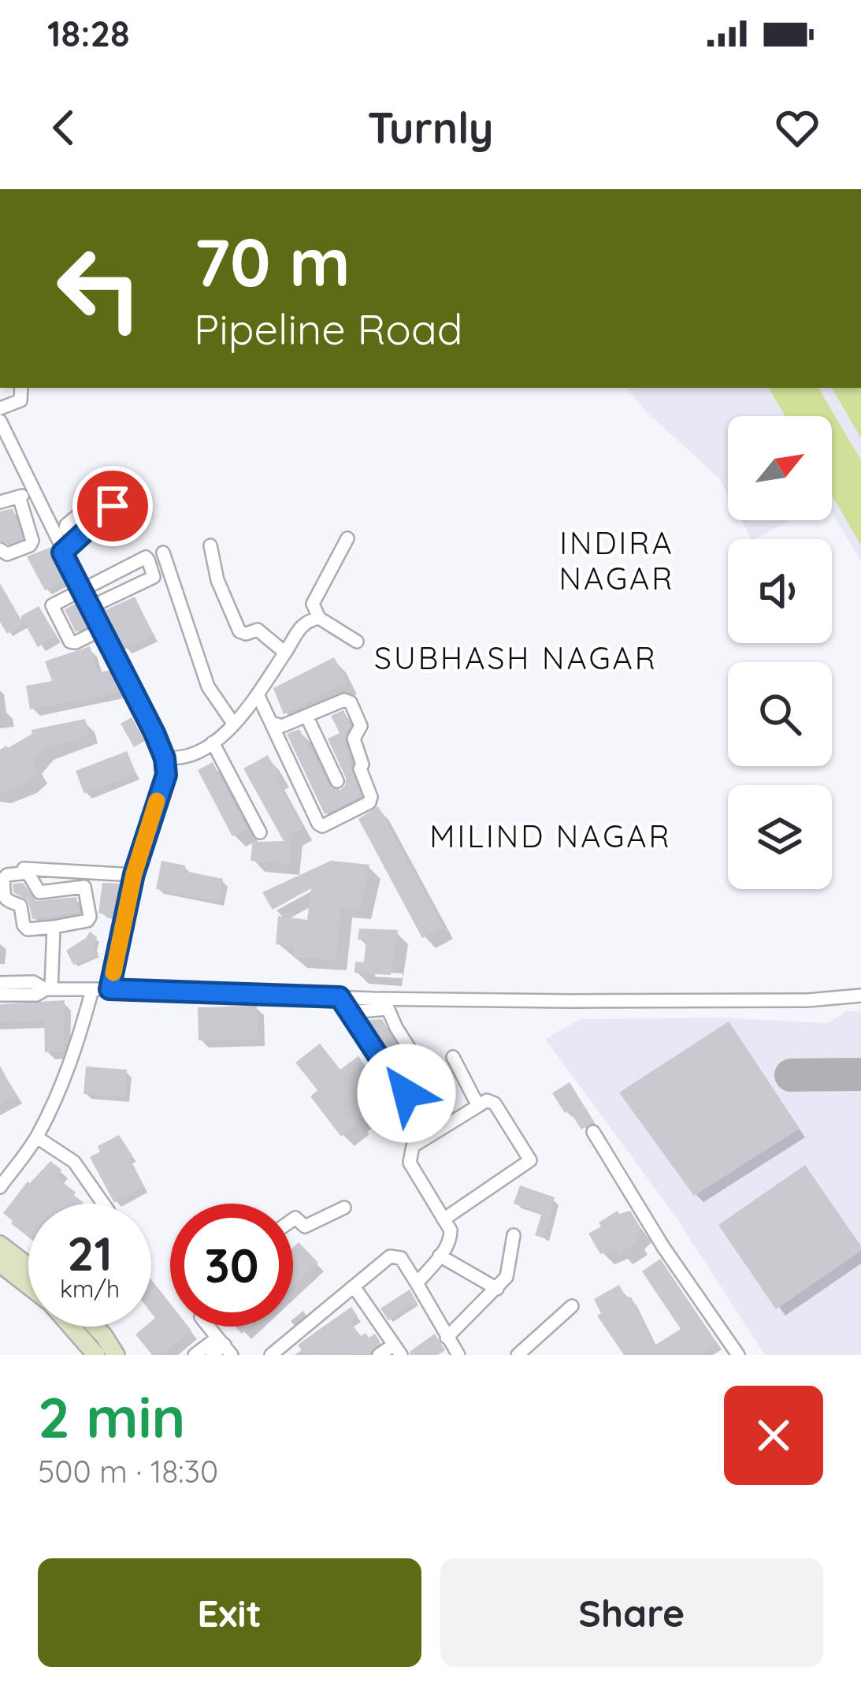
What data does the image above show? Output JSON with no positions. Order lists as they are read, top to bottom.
{
  "districts": ["INDIRA NAGAR", "SUBHASH NAGAR", "MILIND NAGAR"],
  "north": "top right",
  "page": {
    "status": "18:28",
    "header": "Turnly",
    "turn": ["70 m", "Pipeline Road"],
    "speed": "21 km/h",
    "limit": "30",
    "heading": ["2 min", "500 m · 18:30"],
    "buttons": ["Exit", "Share"]
  }
}
